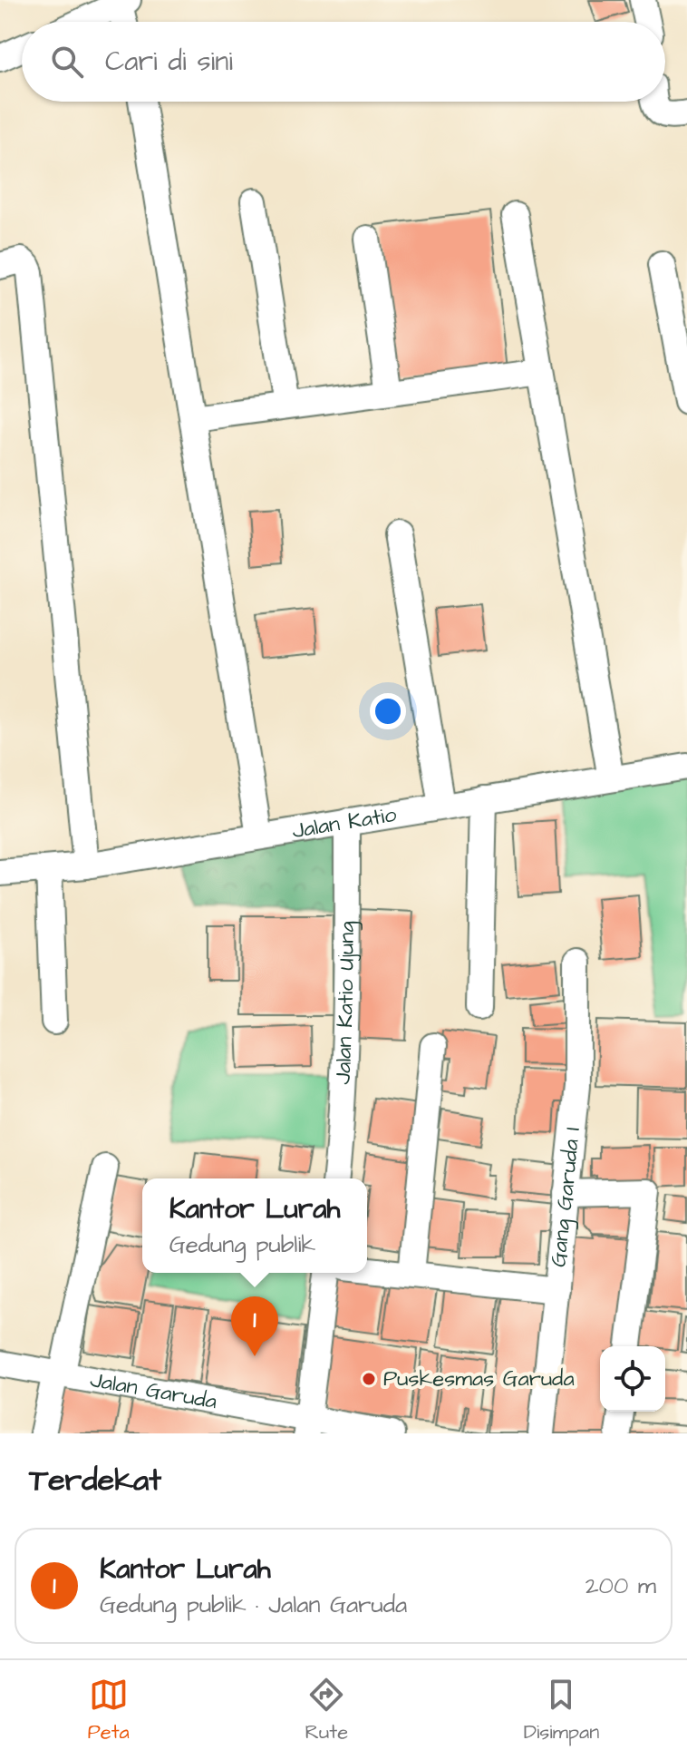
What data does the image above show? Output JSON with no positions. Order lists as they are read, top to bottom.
{
  "streets": {
    "street": [
      "Jalan Katio",
      "Jalan Katio Ujung",
      "Gang Garuda I",
      "Jalan Garuda"
    ]
  },
  "crossings": [
    ["Jalan Katio", "Jalan Katio Ujung"]
  ],
  "places": ["Puskesmas Garuda"],
  "page": {
    "search": "Cari di sini",
    "popup": ["Kantor Lurah", "Gedung publik"],
    "pins": "1",
    "heading": "Terdekat",
    "list": [
      {
        "mark": "1",
        "name": "Kantor Lurah",
        "note": "Gedung publik · Jalan Garuda",
        "value": "200 m"
      }
    ],
    "nav": ["Peta", "Rute", "Disimpan"]
  }
}
